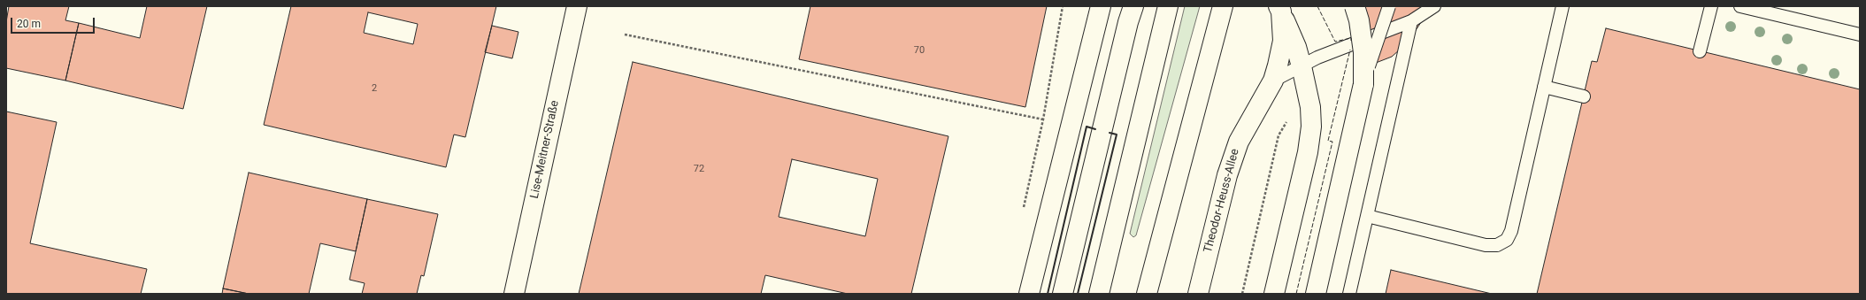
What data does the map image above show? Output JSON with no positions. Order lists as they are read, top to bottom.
{
  "streets": {
    "street": ["Lise-Meitner-Straße", "Theodor-Heuss-Allee"]
  },
  "house_numbers": ["70", "2", "72"],
  "scale_bar": "20 m"
}
